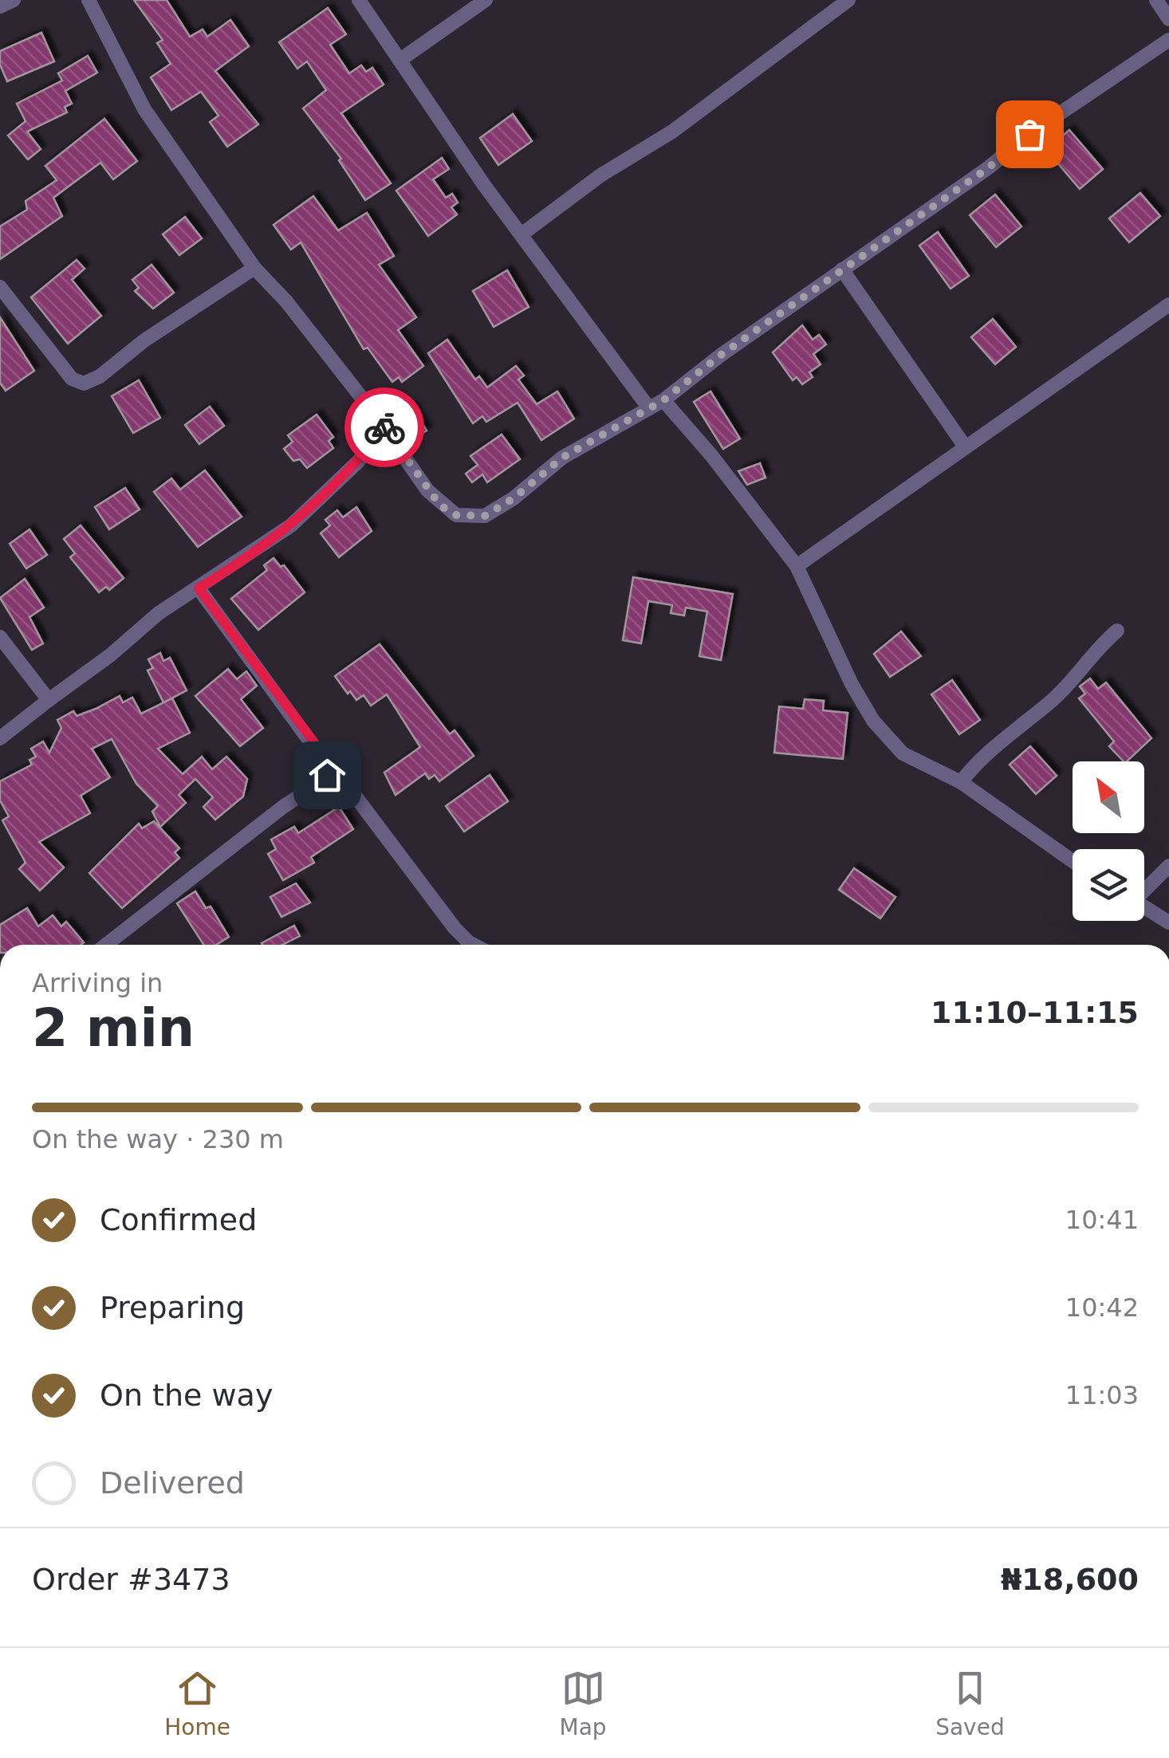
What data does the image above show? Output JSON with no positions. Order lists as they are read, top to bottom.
{
  "north": "top left",
  "page": {
    "heading": ["2 min", "Arriving in", "11:10–11:15"],
    "panel": ["Order #3473", "₦18,600"],
    "bar": "On the way · 230 m",
    "list": [
      ["Confirmed", "10:41"],
      ["Preparing", "10:42"],
      ["On the way", "11:03"],
      "Delivered"
    ],
    "tabs": ["Home", "Map", "Saved"]
  }
}
